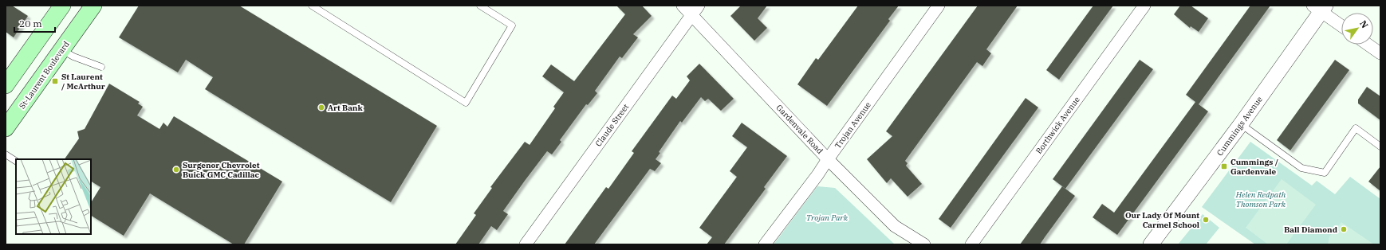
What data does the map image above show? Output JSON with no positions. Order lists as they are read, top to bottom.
{
  "streets": {
    "main road": ["St-Laurent Boulevard"],
    "street": [
      "Claude Street",
      "Trojan Avenue",
      "Borthwick Avenue",
      "Cummings Avenue",
      "Gardenvale Road"
    ]
  },
  "crossings": [
    ["Claude Street", "Gardenvale Road"],
    ["Trojan Avenue", "Gardenvale Road"]
  ],
  "parks": ["Helen Redpath Thomson Park", "Trojan Park"],
  "places": {
    "transit": ["St Laurent / McArthur", "Cummings / Gardenvale"],
    "other": [
      "Art Bank",
      "Surgenor Chevrolet Buick GMC Cadillac",
      "Our Lady Of Mount Carmel School",
      "Ball Diamond"
    ]
  },
  "scale_bar": "20 m",
  "north": "top right"
}
